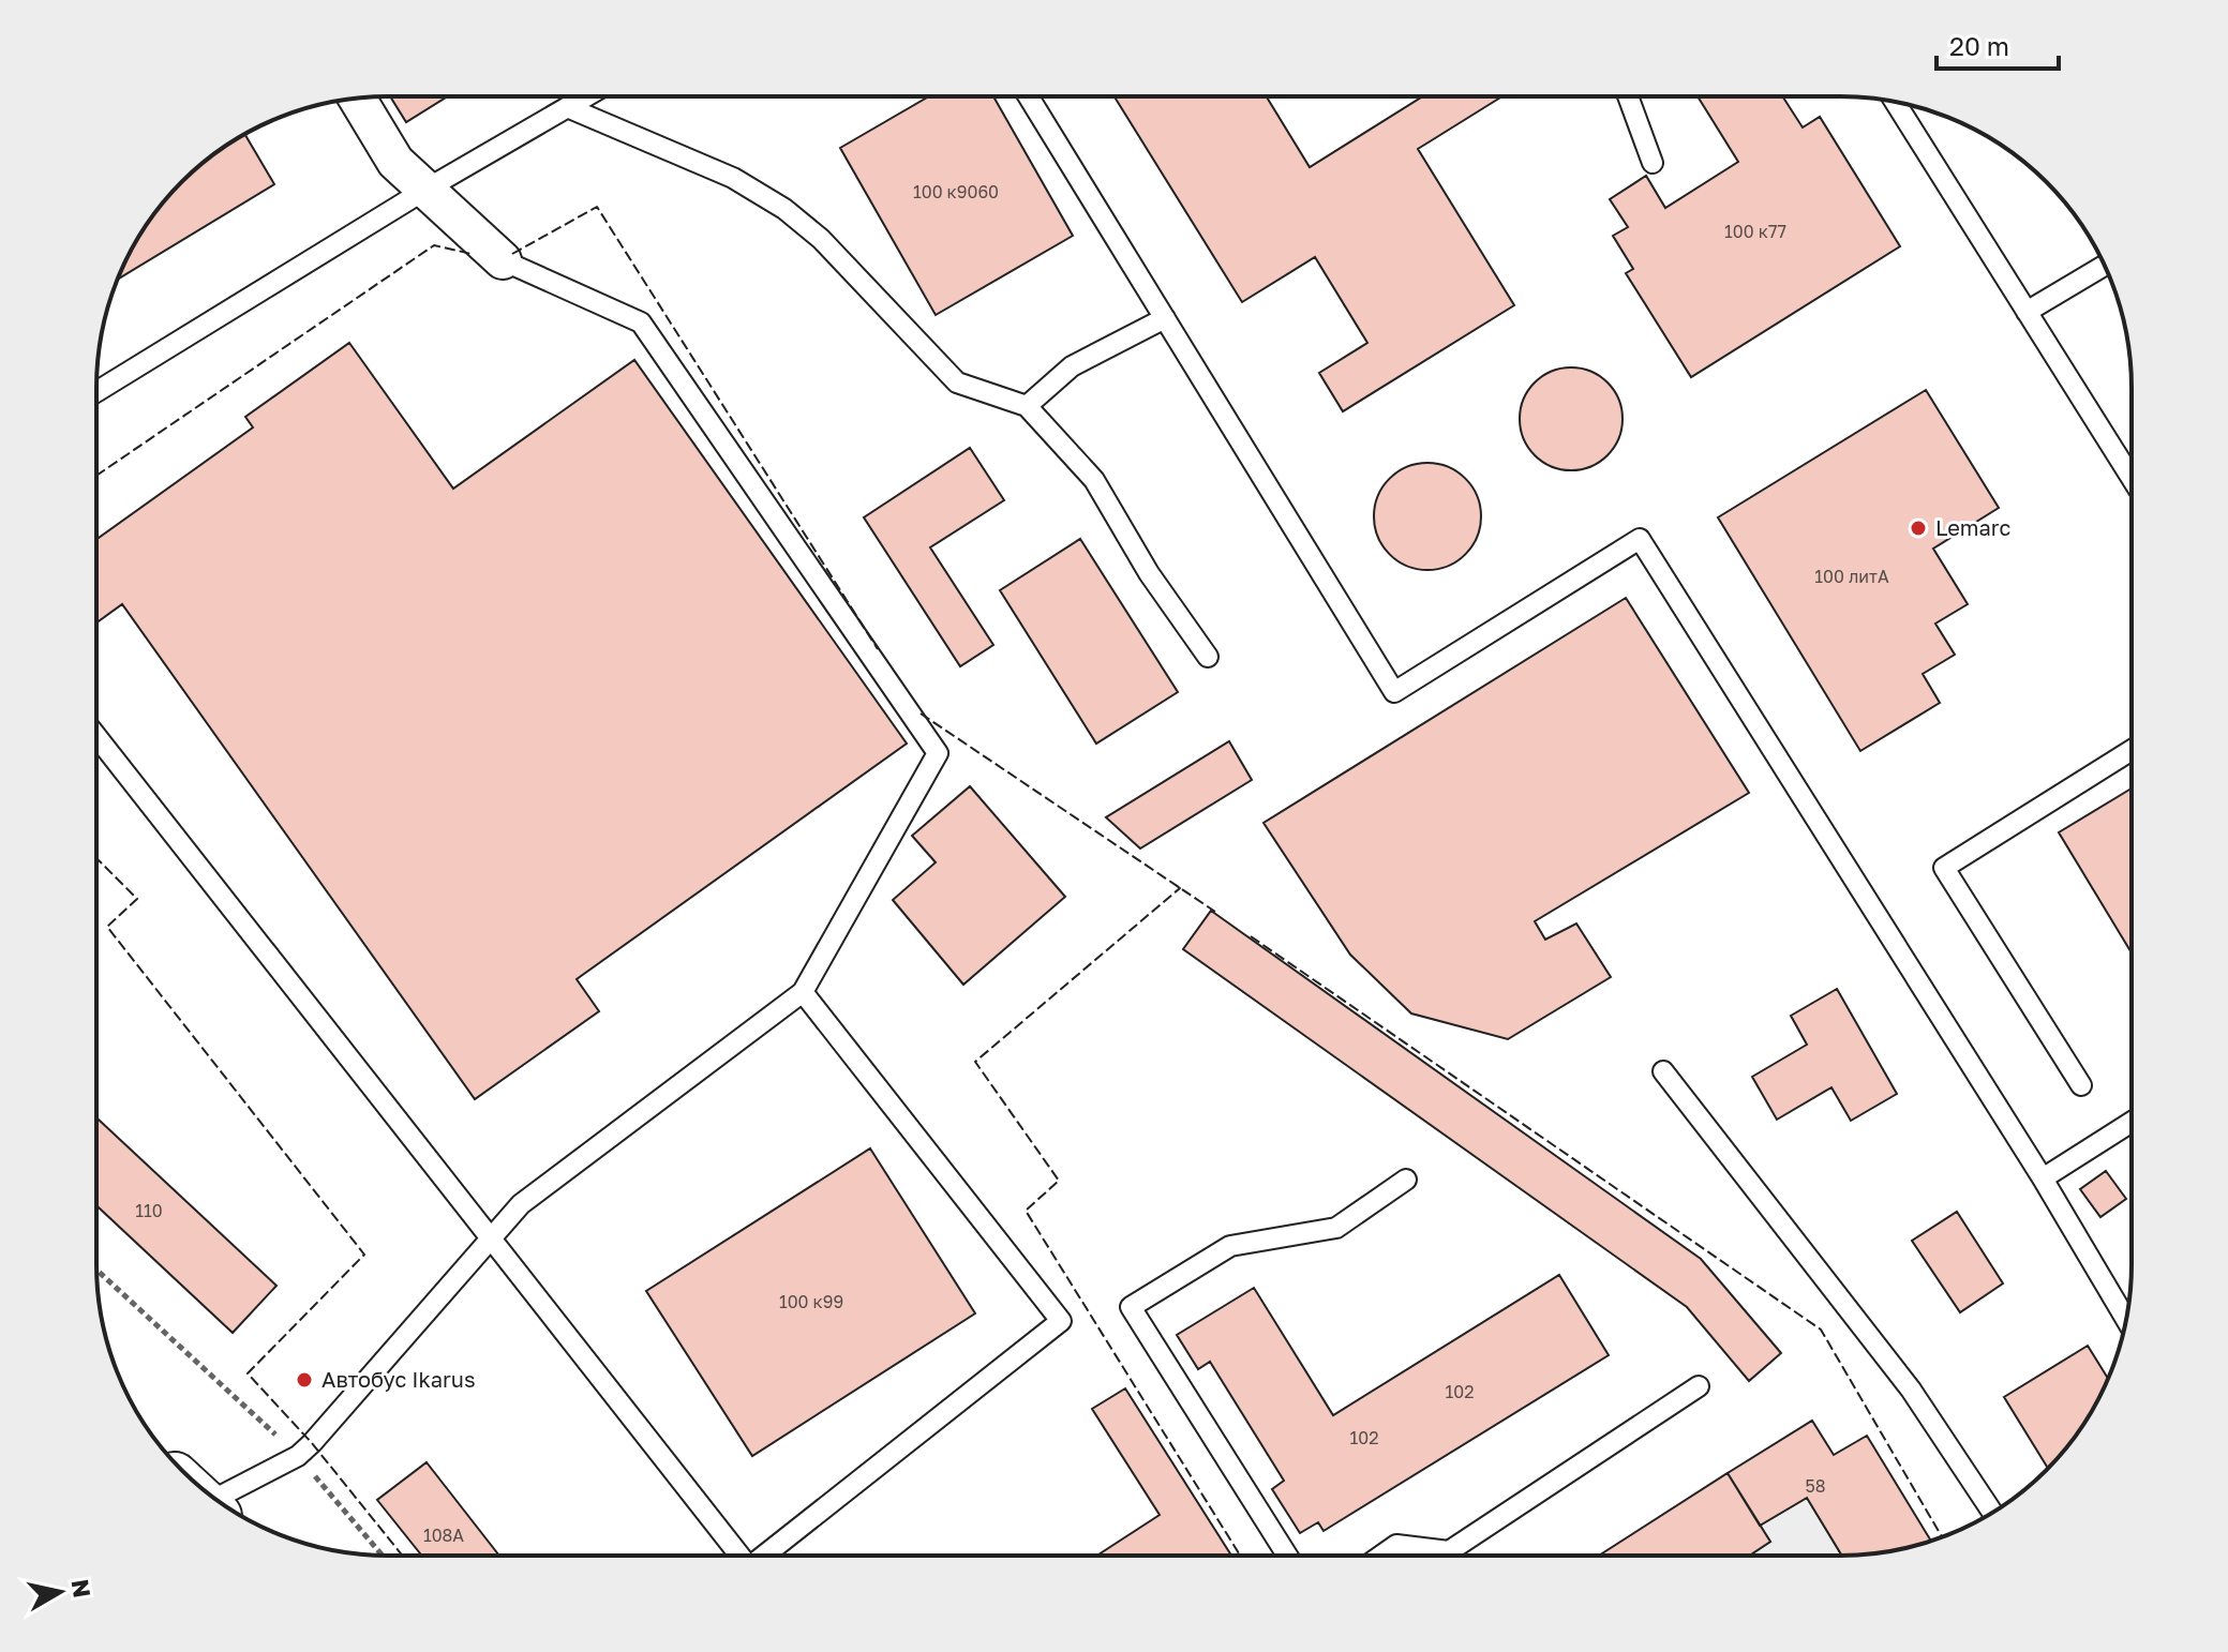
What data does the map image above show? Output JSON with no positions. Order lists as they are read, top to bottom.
{
  "places": ["Lemarc", "Автобус Ikarus"],
  "house_numbers": [
    "100 к9060",
    "100 к77",
    "100 литА",
    "110",
    "100 к99",
    "102",
    "102",
    "58",
    "108А"
  ],
  "scale_bar": "20 m",
  "north": "right"
}
